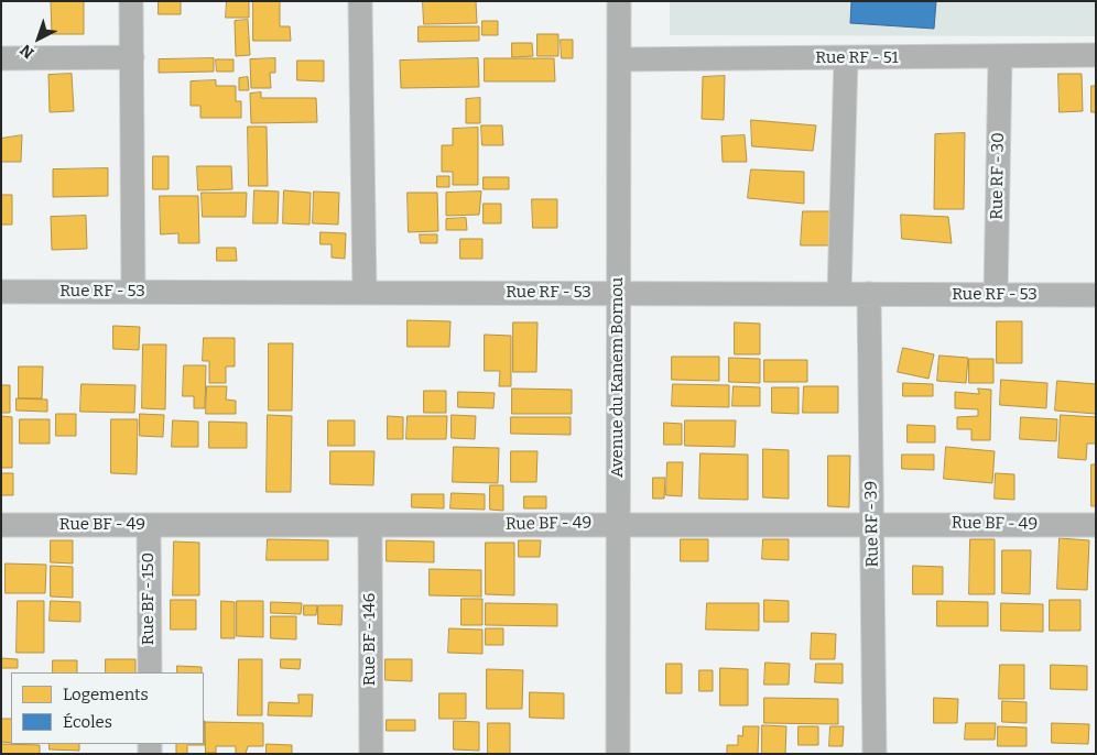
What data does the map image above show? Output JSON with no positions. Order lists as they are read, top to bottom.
{
  "streets": {
    "street": [
      "Rue RF - 51",
      "Rue RF - 30",
      "Rue RF - 53",
      "Avenue du Kanem Bornou",
      "Rue BF - 49",
      "Rue RF - 39",
      "Rue BF - 150",
      "Rue BF - 146"
    ]
  },
  "crossings": [
    ["Rue RF - 51", "Rue RF - 30"],
    ["Rue RF - 51", "Avenue du Kanem Bornou"],
    ["Rue RF - 30", "Rue RF - 53"],
    ["Rue RF - 53", "Avenue du Kanem Bornou"],
    ["Rue RF - 53", "Rue RF - 39"],
    ["Avenue du Kanem Bornou", "Rue BF - 49"],
    ["Rue BF - 49", "Rue RF - 39"],
    ["Rue BF - 49", "Rue BF - 150"],
    ["Rue BF - 49", "Rue BF - 146"]
  ],
  "legend": ["Logements", "Écoles"],
  "north": "bottom left"
}
